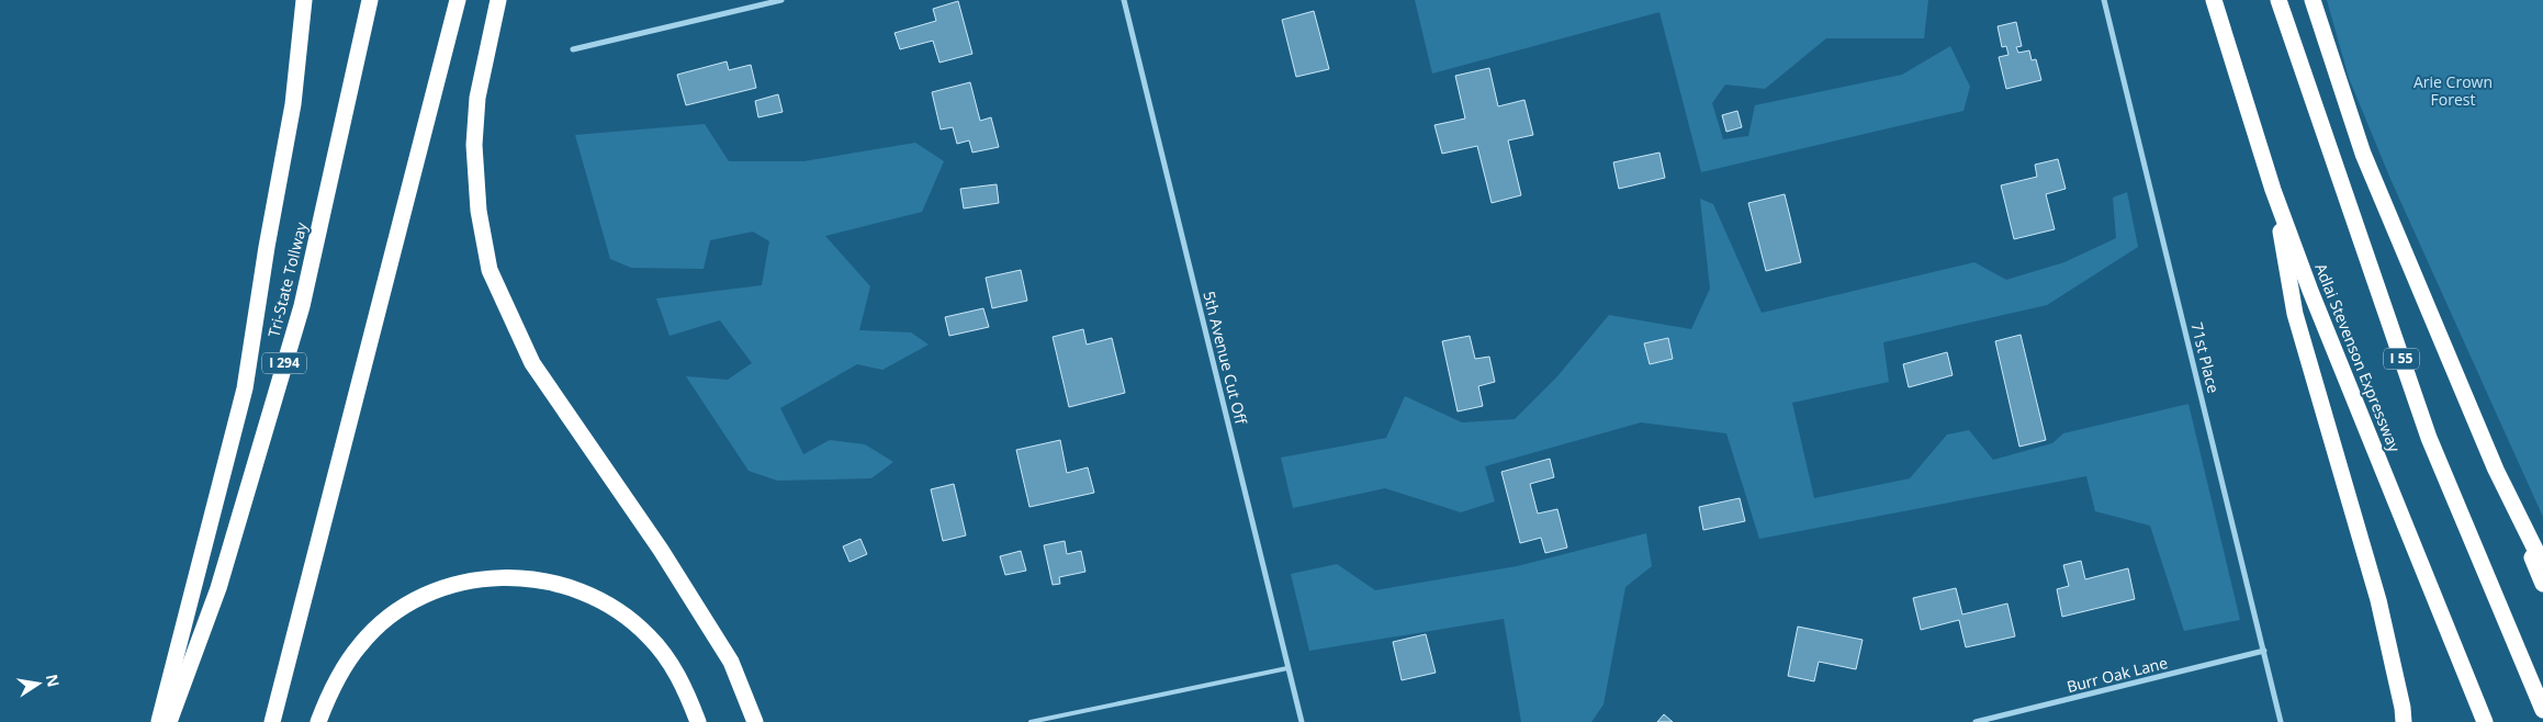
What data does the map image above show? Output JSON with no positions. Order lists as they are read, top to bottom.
{
  "streets": {
    "highway": [
      "Tri-State Tollway",
      "Adlai Stevenson Expressway",
      "I 55",
      "I 294"
    ],
    "street": ["5th Avenue Cut Off", "71st Place", "Burr Oak Lane"]
  },
  "crossings": [
    ["71st Place", "Burr Oak Lane"]
  ],
  "parks": ["Arie Crown Forest"],
  "north": "right"
}
